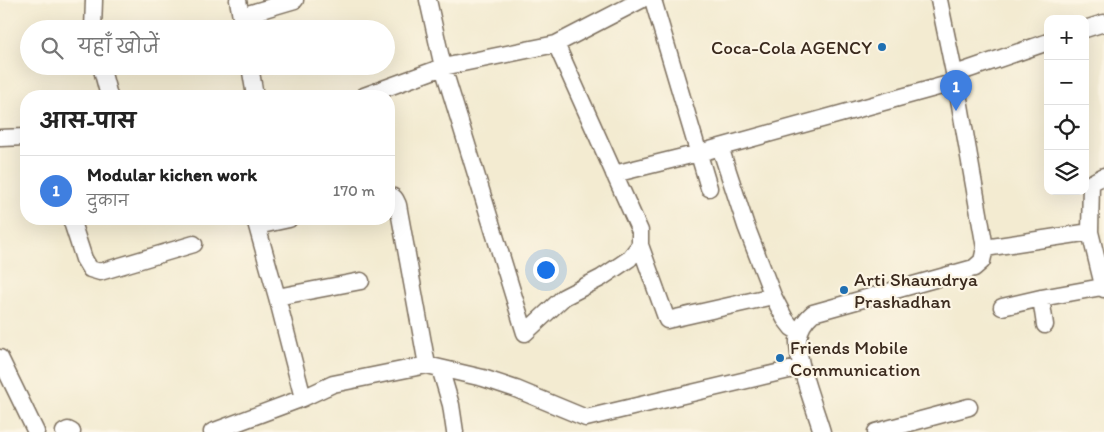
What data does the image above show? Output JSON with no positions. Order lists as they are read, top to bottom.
{
  "places": ["Coca-Cola AGENCY", "Arti Shaundrya Prashadhan", "Friends Mobile Communication"],
  "page": {
    "map_buttons": ["+", "−"],
    "search": "यहाँ खोजें",
    "pins": "1",
    "heading": "आस-पास",
    "list": [
      {
        "mark": "1",
        "name": "Modular kichen work",
        "note": "दुकान",
        "value": "170 m"
      }
    ]
  }
}
